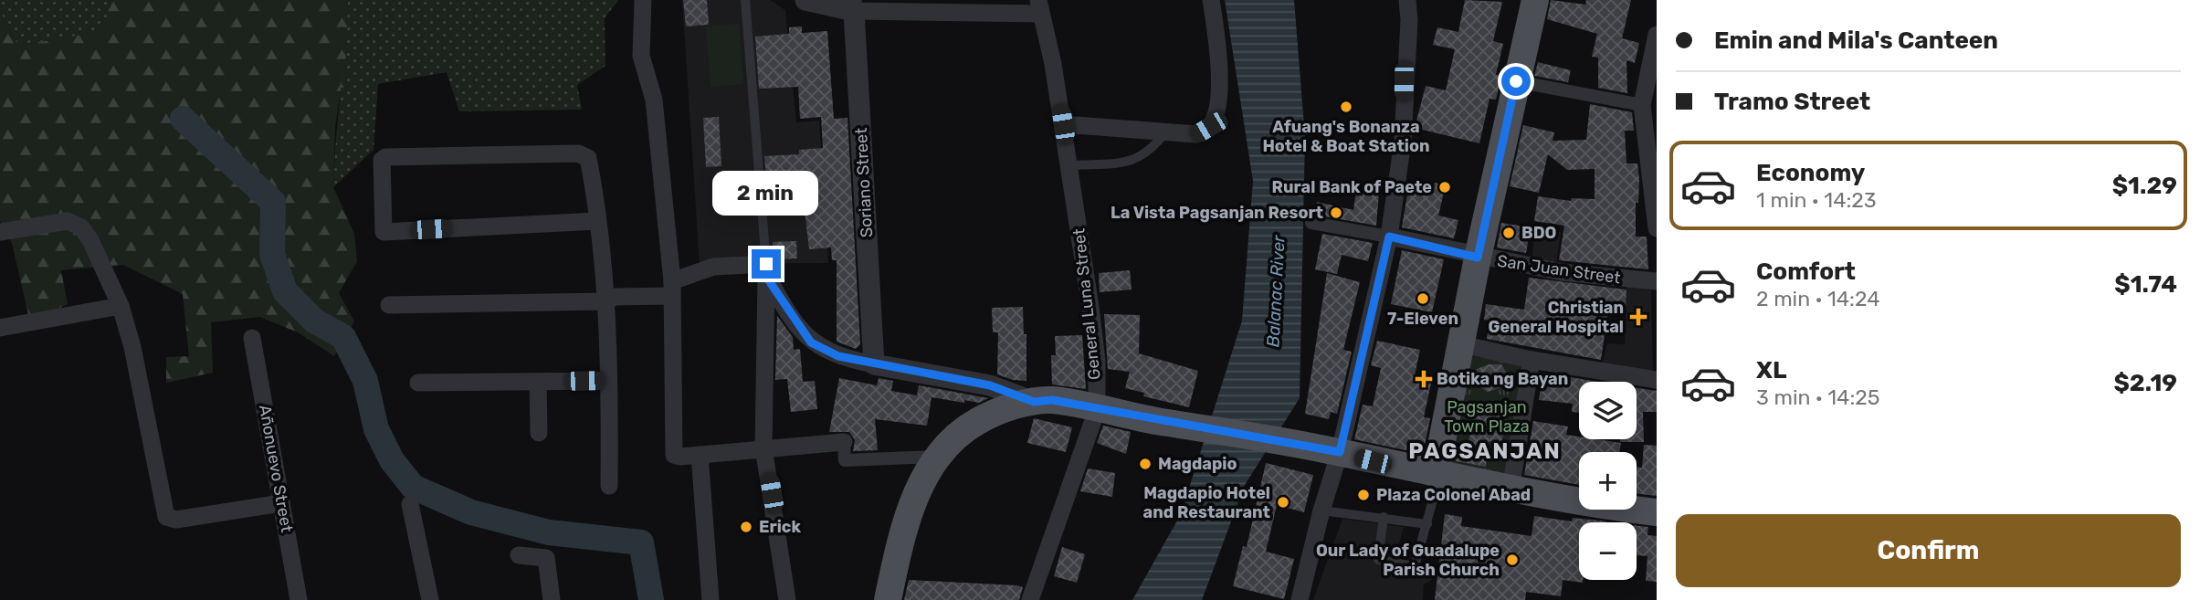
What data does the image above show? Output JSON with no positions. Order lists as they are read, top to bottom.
{
  "streets": {
    "street": [
      "Soriano Street",
      "San Juan Street",
      "General Luna Street",
      "Añonuevo Street"
    ]
  },
  "districts": ["PAGSANJAN"],
  "water": ["Balanac River"],
  "parks": ["Pagsanjan Town Plaza"],
  "places": {
    "other": [
      "Afuang's Bonanza Hotel & Boat Station",
      "Rural Bank of Paete",
      "La Vista Pagsanjan Resort",
      "BDO",
      "7-Eleven",
      "Magdapio",
      "Plaza Colonel Abad",
      "Magdapio Hotel and Restaurant",
      "Erick",
      "Our Lady of Guadalupe Parish Church"
    ],
    "health": ["Christian General Hospital", "Botika ng Bayan"]
  },
  "page": {
    "banner": ["Emin and Mila's Canteen", "Tramo Street"],
    "list": [
      {
        "name": "Economy",
        "note": "1 min · 14:23",
        "value": "$1.29"
      },
      {
        "name": "Comfort",
        "note": "2 min · 14:24",
        "value": "$1.74"
      },
      {
        "name": "XL",
        "note": "3 min · 14:25",
        "value": "$2.19"
      }
    ],
    "bubble": "2 min",
    "map_buttons": ["+", "−"],
    "buttons": "Confirm"
  }
}
